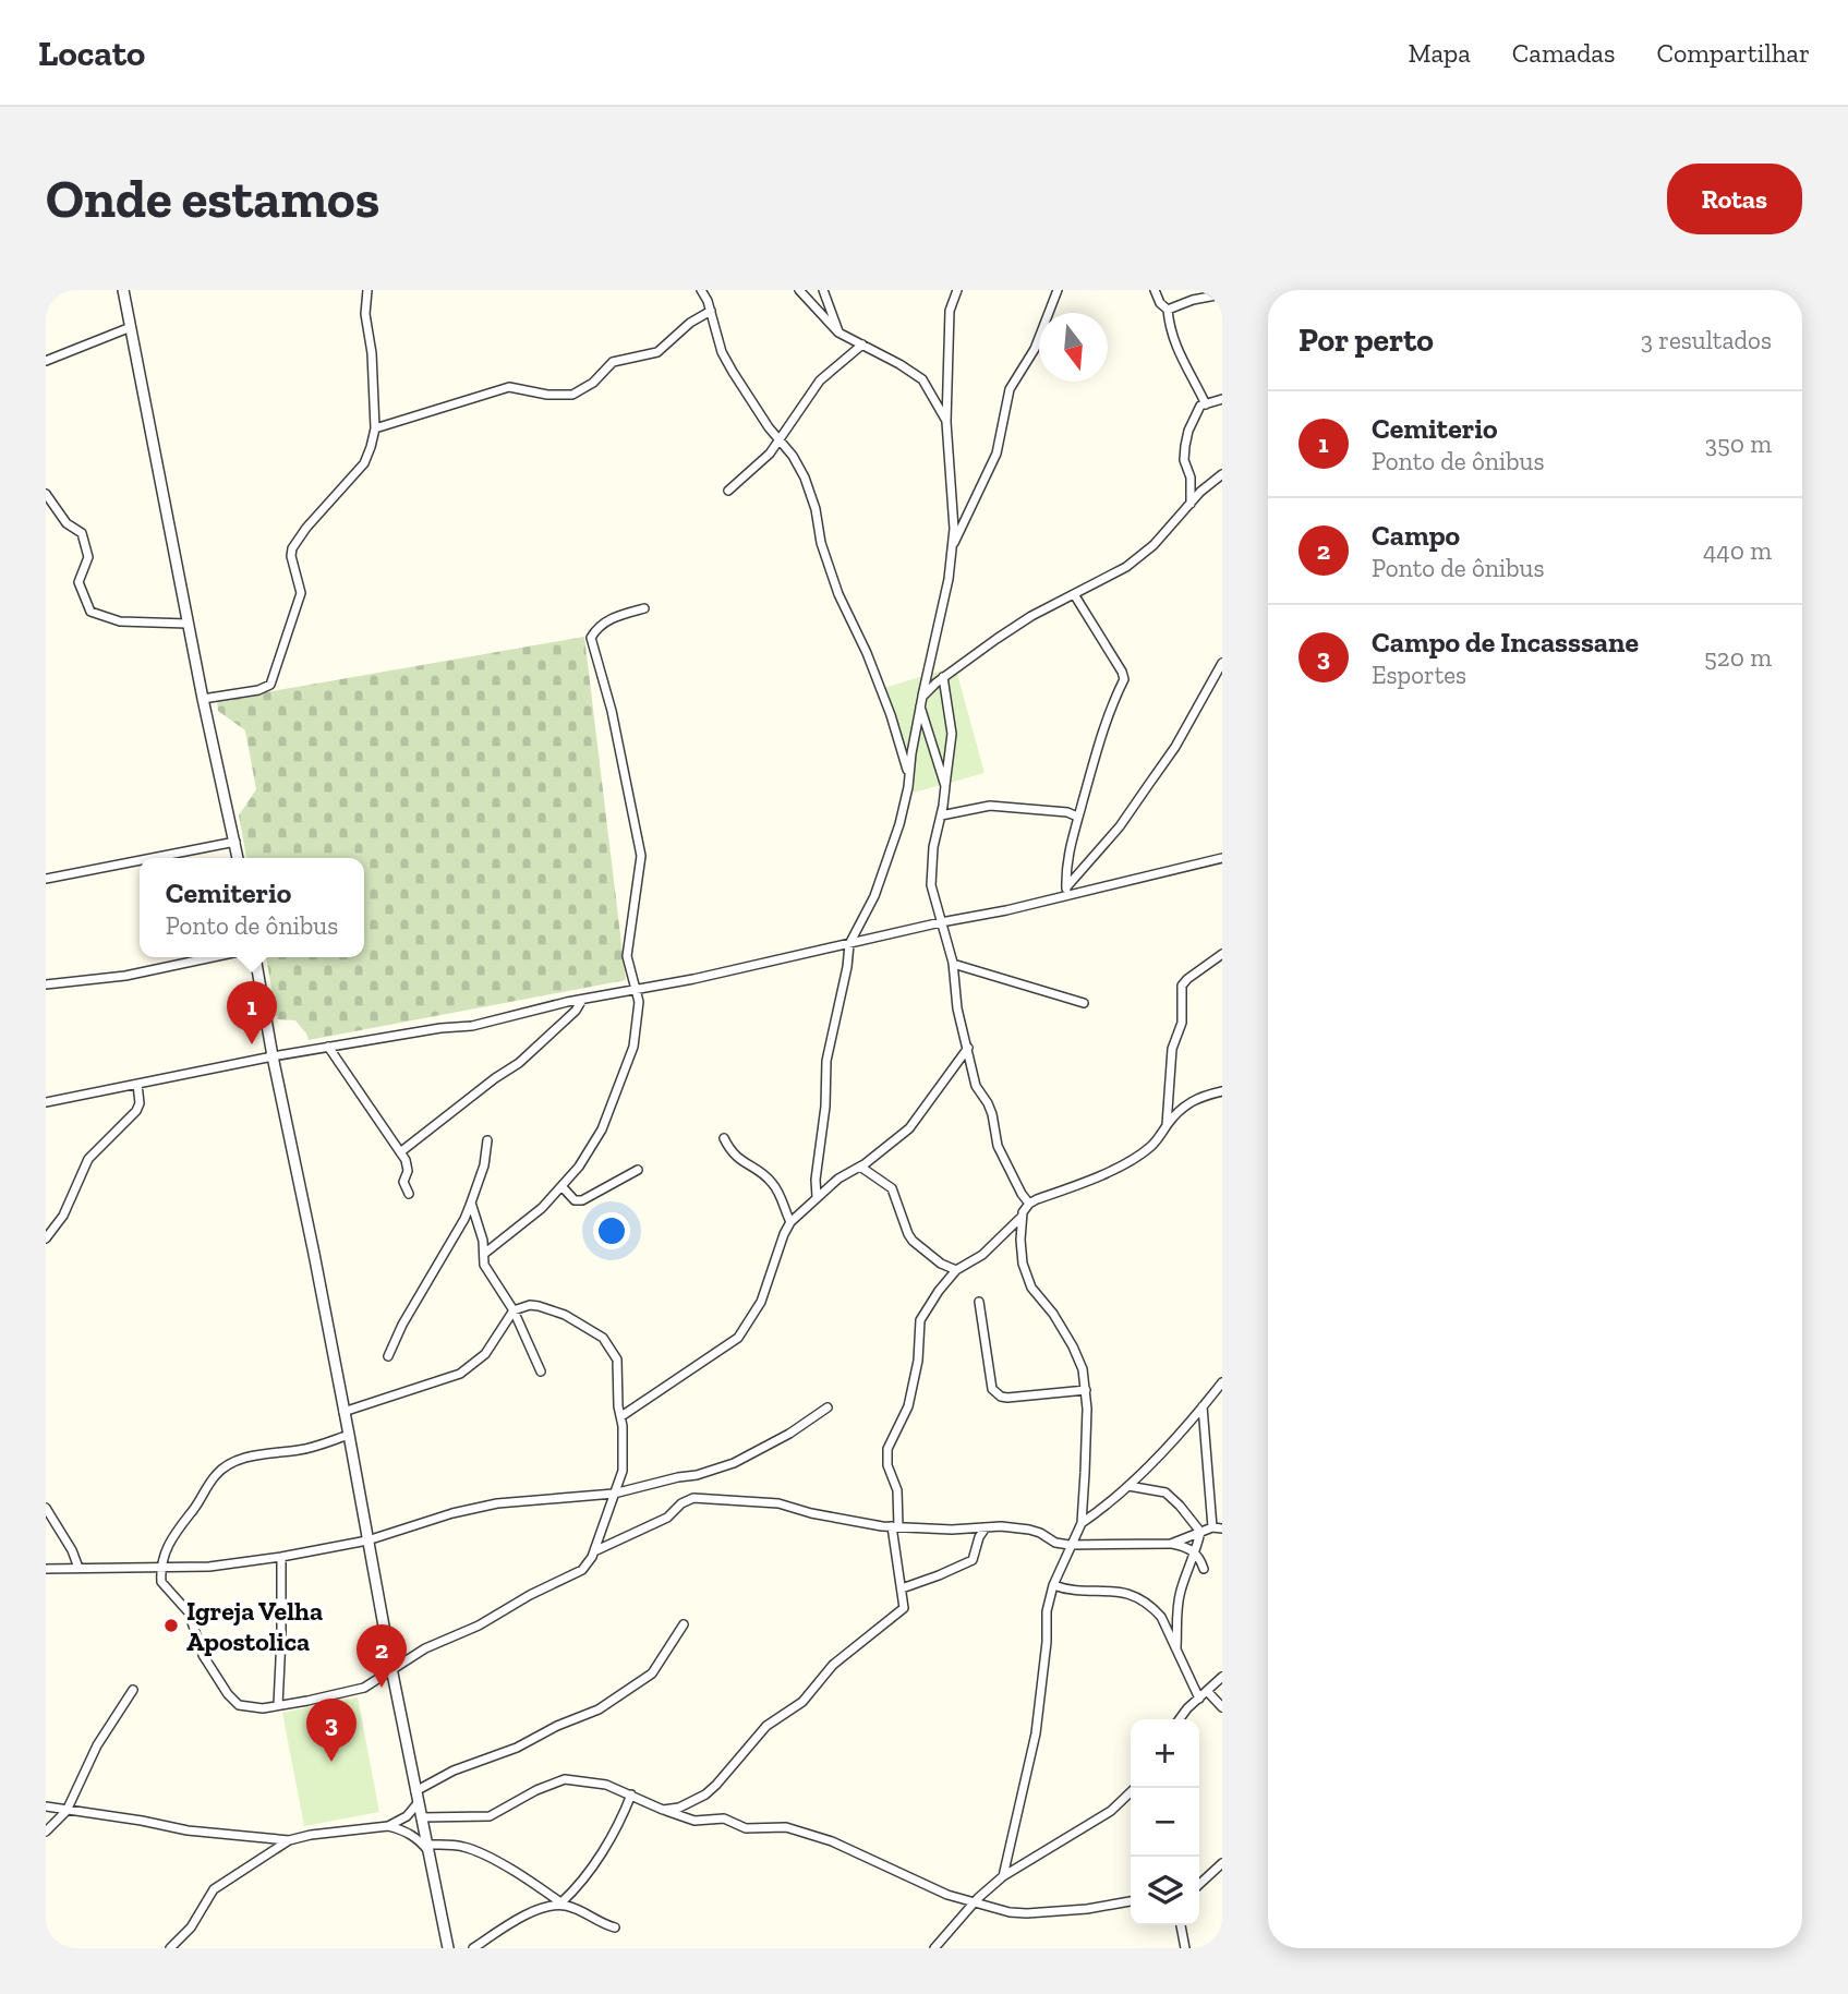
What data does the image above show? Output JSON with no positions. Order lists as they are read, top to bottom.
{
  "places": ["Igreja Velha Apostolica"],
  "north": "bottom",
  "page": {
    "header": "Locato",
    "nav": ["Mapa", "Camadas", "Compartilhar"],
    "buttons": "Rotas",
    "title": "Onde estamos",
    "heading": ["Por perto", "3 resultados"],
    "list": [
      {
        "mark": "1",
        "name": "Cemiterio",
        "note": "Ponto de ônibus",
        "value": "350 m"
      },
      {
        "mark": "2",
        "name": "Campo",
        "note": "Ponto de ônibus",
        "value": "440 m"
      },
      {
        "mark": "3",
        "name": "Campo de Incasssane",
        "note": "Esportes",
        "value": "520 m"
      }
    ],
    "popup": ["Cemiterio", "Ponto de ônibus"],
    "pins": ["1", "2", "3"],
    "map_buttons": ["+", "−"]
  }
}
